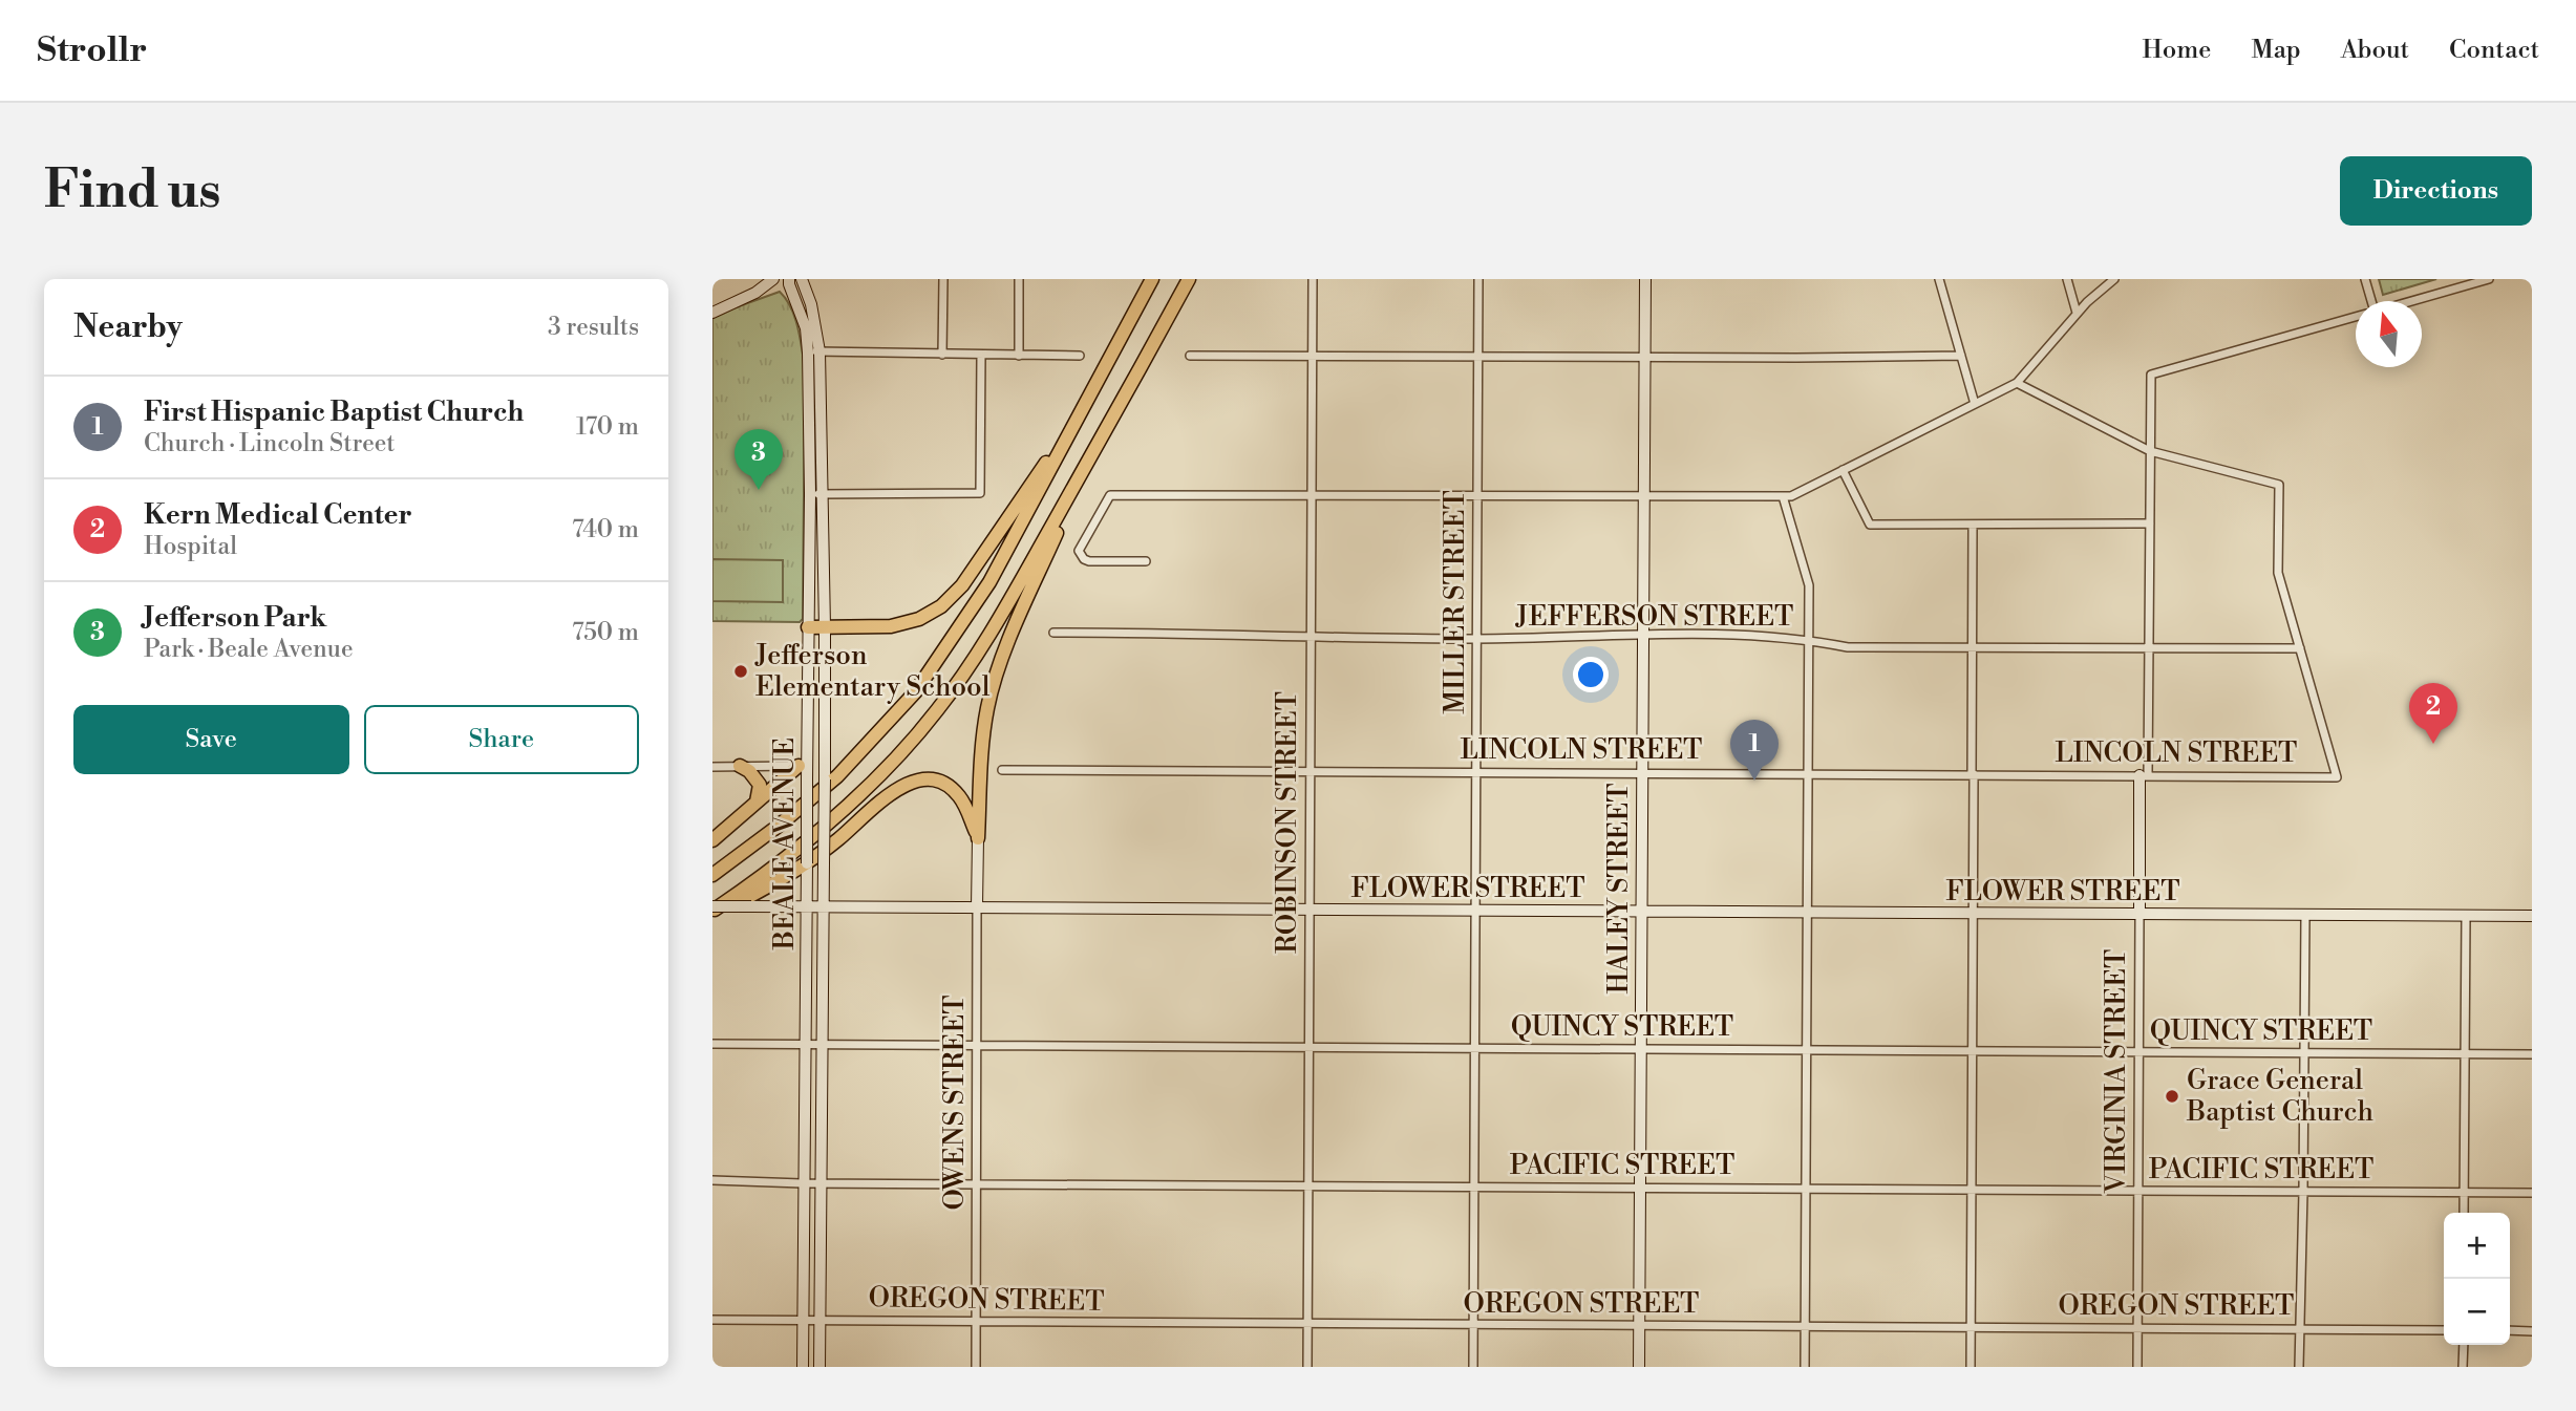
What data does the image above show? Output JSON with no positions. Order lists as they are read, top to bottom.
{
  "streets": {
    "main road": [
      "BEALE AVENUE",
      "FLOWER STREET",
      "HALEY STREET",
      "VIRGINIA STREET",
      "OWENS STREET"
    ],
    "street": [
      "MILLER STREET",
      "JEFFERSON STREET",
      "LINCOLN STREET",
      "ROBINSON STREET",
      "QUINCY STREET",
      "PACIFIC STREET",
      "OREGON STREET"
    ]
  },
  "crossings": [
    ["MILLER STREET", "JEFFERSON STREET"],
    ["MILLER STREET", "LINCOLN STREET"],
    ["MILLER STREET", "FLOWER STREET"],
    ["MILLER STREET", "QUINCY STREET"],
    ["MILLER STREET", "PACIFIC STREET"],
    ["MILLER STREET", "OREGON STREET"],
    ["JEFFERSON STREET", "LINCOLN STREET"],
    ["JEFFERSON STREET", "ROBINSON STREET"],
    ["JEFFERSON STREET", "HALEY STREET"],
    ["JEFFERSON STREET", "VIRGINIA STREET"],
    ["LINCOLN STREET", "ROBINSON STREET"],
    ["LINCOLN STREET", "HALEY STREET"],
    ["LINCOLN STREET", "VIRGINIA STREET"],
    ["ROBINSON STREET", "FLOWER STREET"],
    ["ROBINSON STREET", "QUINCY STREET"],
    ["ROBINSON STREET", "PACIFIC STREET"],
    ["ROBINSON STREET", "OREGON STREET"],
    ["BEALE AVENUE", "FLOWER STREET"],
    ["BEALE AVENUE", "QUINCY STREET"],
    ["BEALE AVENUE", "PACIFIC STREET"],
    ["BEALE AVENUE", "OREGON STREET"],
    ["FLOWER STREET", "HALEY STREET"],
    ["FLOWER STREET", "VIRGINIA STREET"],
    ["FLOWER STREET", "OWENS STREET"],
    ["HALEY STREET", "QUINCY STREET"],
    ["HALEY STREET", "PACIFIC STREET"],
    ["HALEY STREET", "OREGON STREET"],
    ["QUINCY STREET", "VIRGINIA STREET"],
    ["QUINCY STREET", "OWENS STREET"],
    ["VIRGINIA STREET", "PACIFIC STREET"],
    ["VIRGINIA STREET", "OREGON STREET"],
    ["OWENS STREET", "PACIFIC STREET"],
    ["OWENS STREET", "OREGON STREET"]
  ],
  "places": ["Jefferson Elementary School", "Grace General Baptist Church"],
  "north": "top",
  "page": {
    "header": "Strollr",
    "nav": [
      "Home",
      "Map",
      "About",
      "Contact"
    ],
    "buttons": [
      "Directions",
      ["Save", "Share"]
    ],
    "title": "Find us",
    "heading": ["Nearby", "3 results"],
    "list": [
      {
        "mark": "1",
        "name": "First Hispanic Baptist Church",
        "note": "Church · Lincoln Street",
        "value": "170 m"
      },
      {
        "mark": "2",
        "name": "Kern Medical Center",
        "note": "Hospital",
        "value": "740 m"
      },
      {
        "mark": "3",
        "name": "Jefferson Park",
        "note": "Park · Beale Avenue",
        "value": "750 m"
      }
    ],
    "pins": ["3", "2", "1"],
    "map_buttons": ["+", "−"]
  }
}
